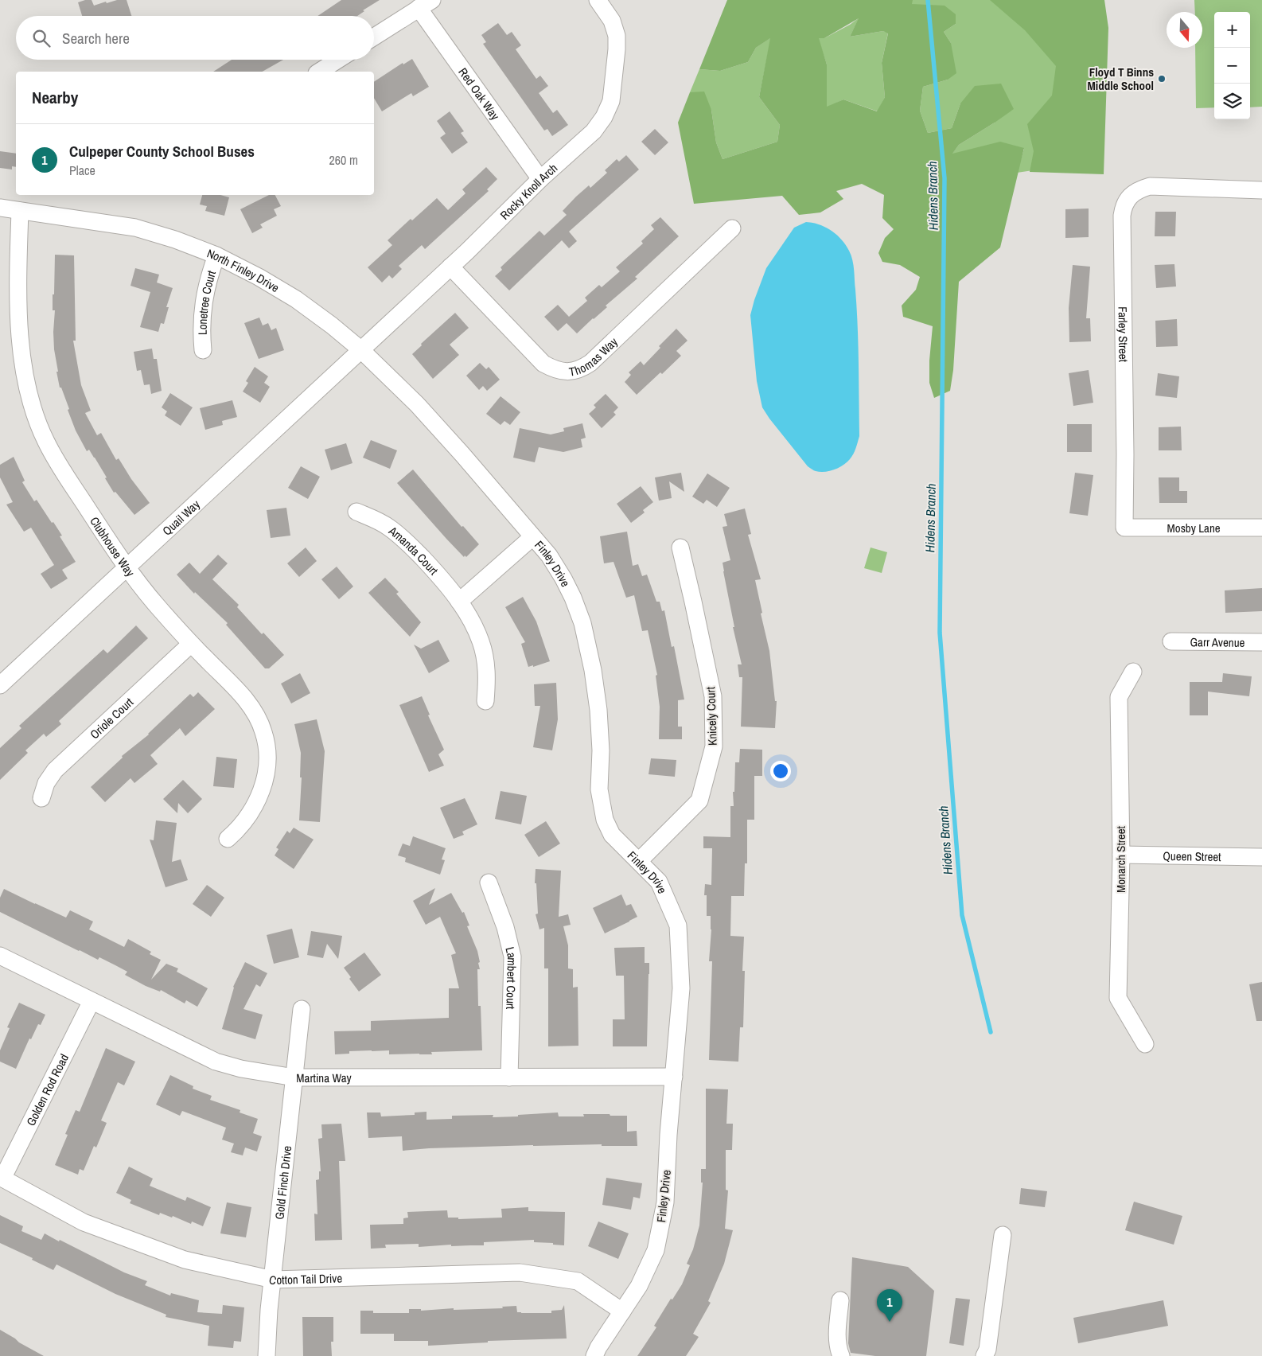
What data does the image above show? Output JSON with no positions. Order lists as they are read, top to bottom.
{
  "streets": {
    "street": [
      "Red Oak Way",
      "Rocky Knoll Arch",
      "North Finley Drive",
      "Lonetree Court",
      "Farley Street",
      "Thomas Way",
      "Quail Way",
      "Mosby Lane",
      "Clubhouse Way",
      "Amanda Court",
      "Finley Drive",
      "Garr Avenue",
      "Knicely Court",
      "Oriole Court",
      "Queen Street",
      "Monarch Street",
      "Lambert Court",
      "Martina Way",
      "Golden Rod Road",
      "Gold Finch Drive",
      "Cotton Tail Drive"
    ]
  },
  "crossings": [
    ["Red Oak Way", "Rocky Knoll Arch"],
    ["Rocky Knoll Arch", "North Finley Drive"],
    ["Rocky Knoll Arch", "Thomas Way"],
    ["Rocky Knoll Arch", "Quail Way"],
    ["North Finley Drive", "Lonetree Court"],
    ["North Finley Drive", "Quail Way"],
    ["North Finley Drive", "Clubhouse Way"],
    ["North Finley Drive", "Finley Drive"],
    ["Farley Street", "Mosby Lane"],
    ["Quail Way", "Clubhouse Way"],
    ["Clubhouse Way", "Oriole Court"],
    ["Finley Drive", "Knicely Court"],
    ["Finley Drive", "Martina Way"],
    ["Finley Drive", "Cotton Tail Drive"],
    ["Queen Street", "Monarch Street"],
    ["Lambert Court", "Martina Way"],
    ["Martina Way", "Golden Rod Road"],
    ["Martina Way", "Gold Finch Drive"],
    ["Golden Rod Road", "Cotton Tail Drive"],
    ["Gold Finch Drive", "Cotton Tail Drive"]
  ],
  "water": ["Hidens Branch"],
  "places": ["Floyd T Binns Middle School"],
  "north": "bottom",
  "page": {
    "map_buttons": ["+", "−"],
    "search": "Search here",
    "heading": "Nearby",
    "list": [
      {
        "mark": "1",
        "name": "Culpeper County School Buses",
        "note": "Place",
        "value": "260 m"
      }
    ],
    "pins": "1"
  }
}
